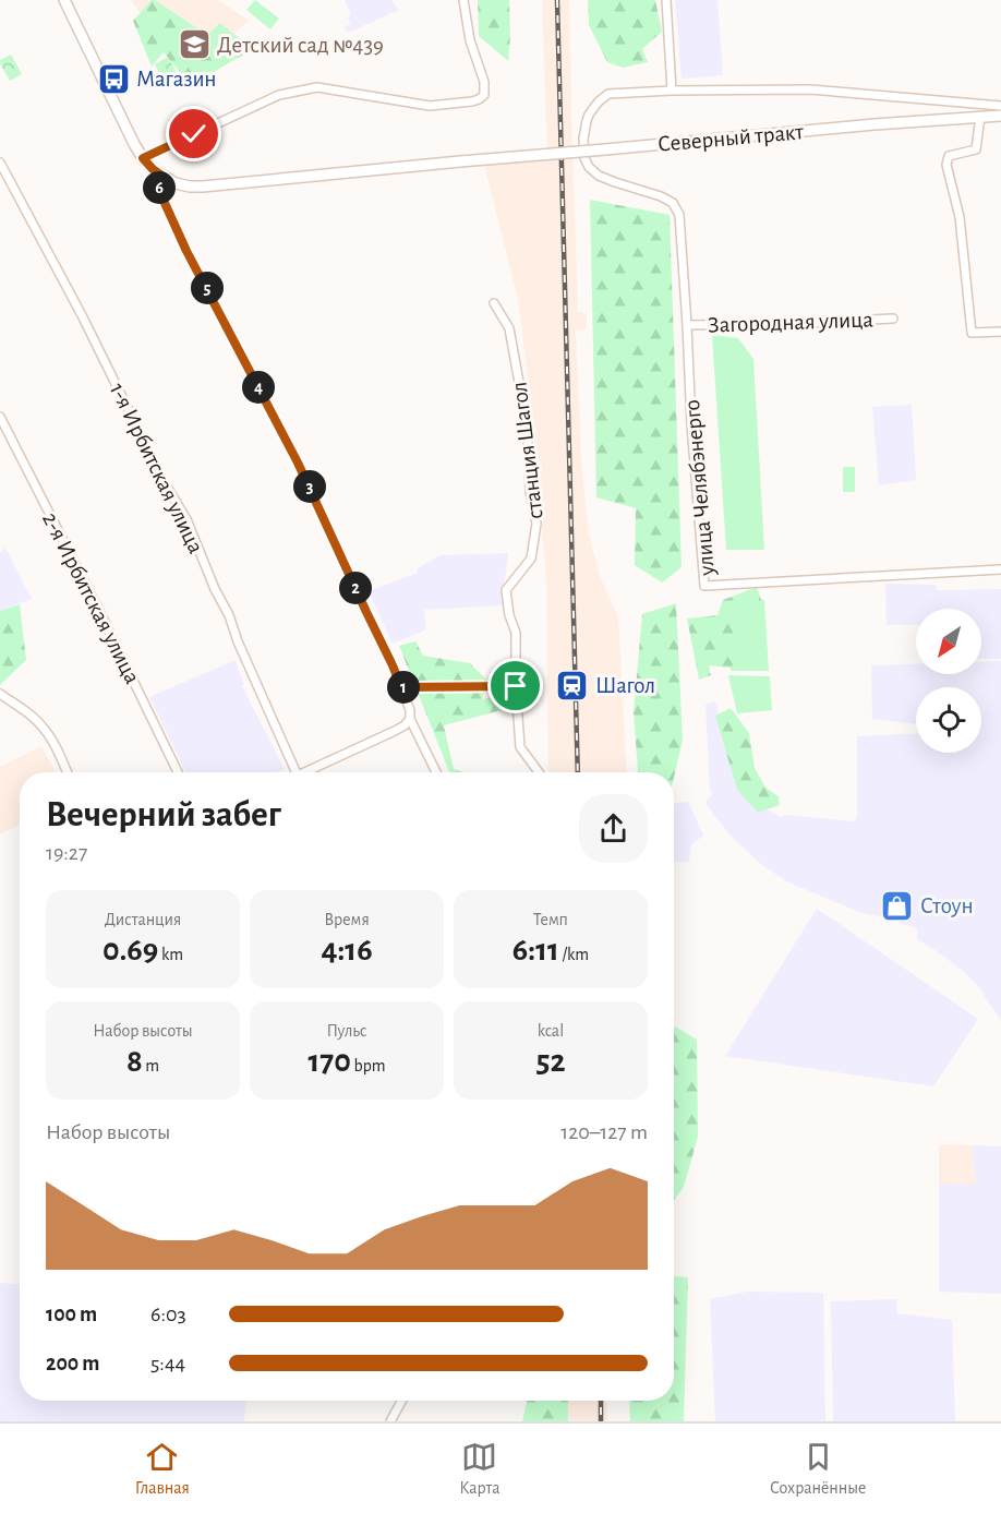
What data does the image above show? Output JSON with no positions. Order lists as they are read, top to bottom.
{
  "streets": {
    "main road": ["Северный тракт"],
    "street": [
      "Загородная улица",
      "станция Шагол",
      "1-я Ирбитская улица",
      "улица Челябэнерго",
      "2-я Ирбитская улица"
    ]
  },
  "crossings": [
    ["Северный тракт", "улица Челябэнерго"],
    ["Загородная улица", "улица Челябэнерго"]
  ],
  "places": {
    "school or university": ["Детский сад №439"],
    "bus stop": ["Магазин"],
    "station": ["Шагол"],
    "shop": ["Стоун"]
  },
  "north": "bottom left",
  "page": {
    "pins": [
      "6",
      "5",
      "4",
      "3",
      "2",
      "1"
    ],
    "heading": ["Вечерний забег", "19:27"],
    "stats": [
      ["Дистанция", "0.69 km"],
      ["Время", "4:16"],
      ["Темп", "6:11 /km"],
      ["Набор высоты", "8 m"],
      ["Пульс", "170 bpm"],
      ["kcal", "52"]
    ],
    "chart": ["Набор высоты", "120–127 m"],
    "list": [
      {
        "name": "100 m",
        "note": "6:03"
      },
      {
        "name": "200 m",
        "note": "5:44"
      }
    ],
    "tabs": ["Главная", "Карта", "Сохранённые"]
  }
}
